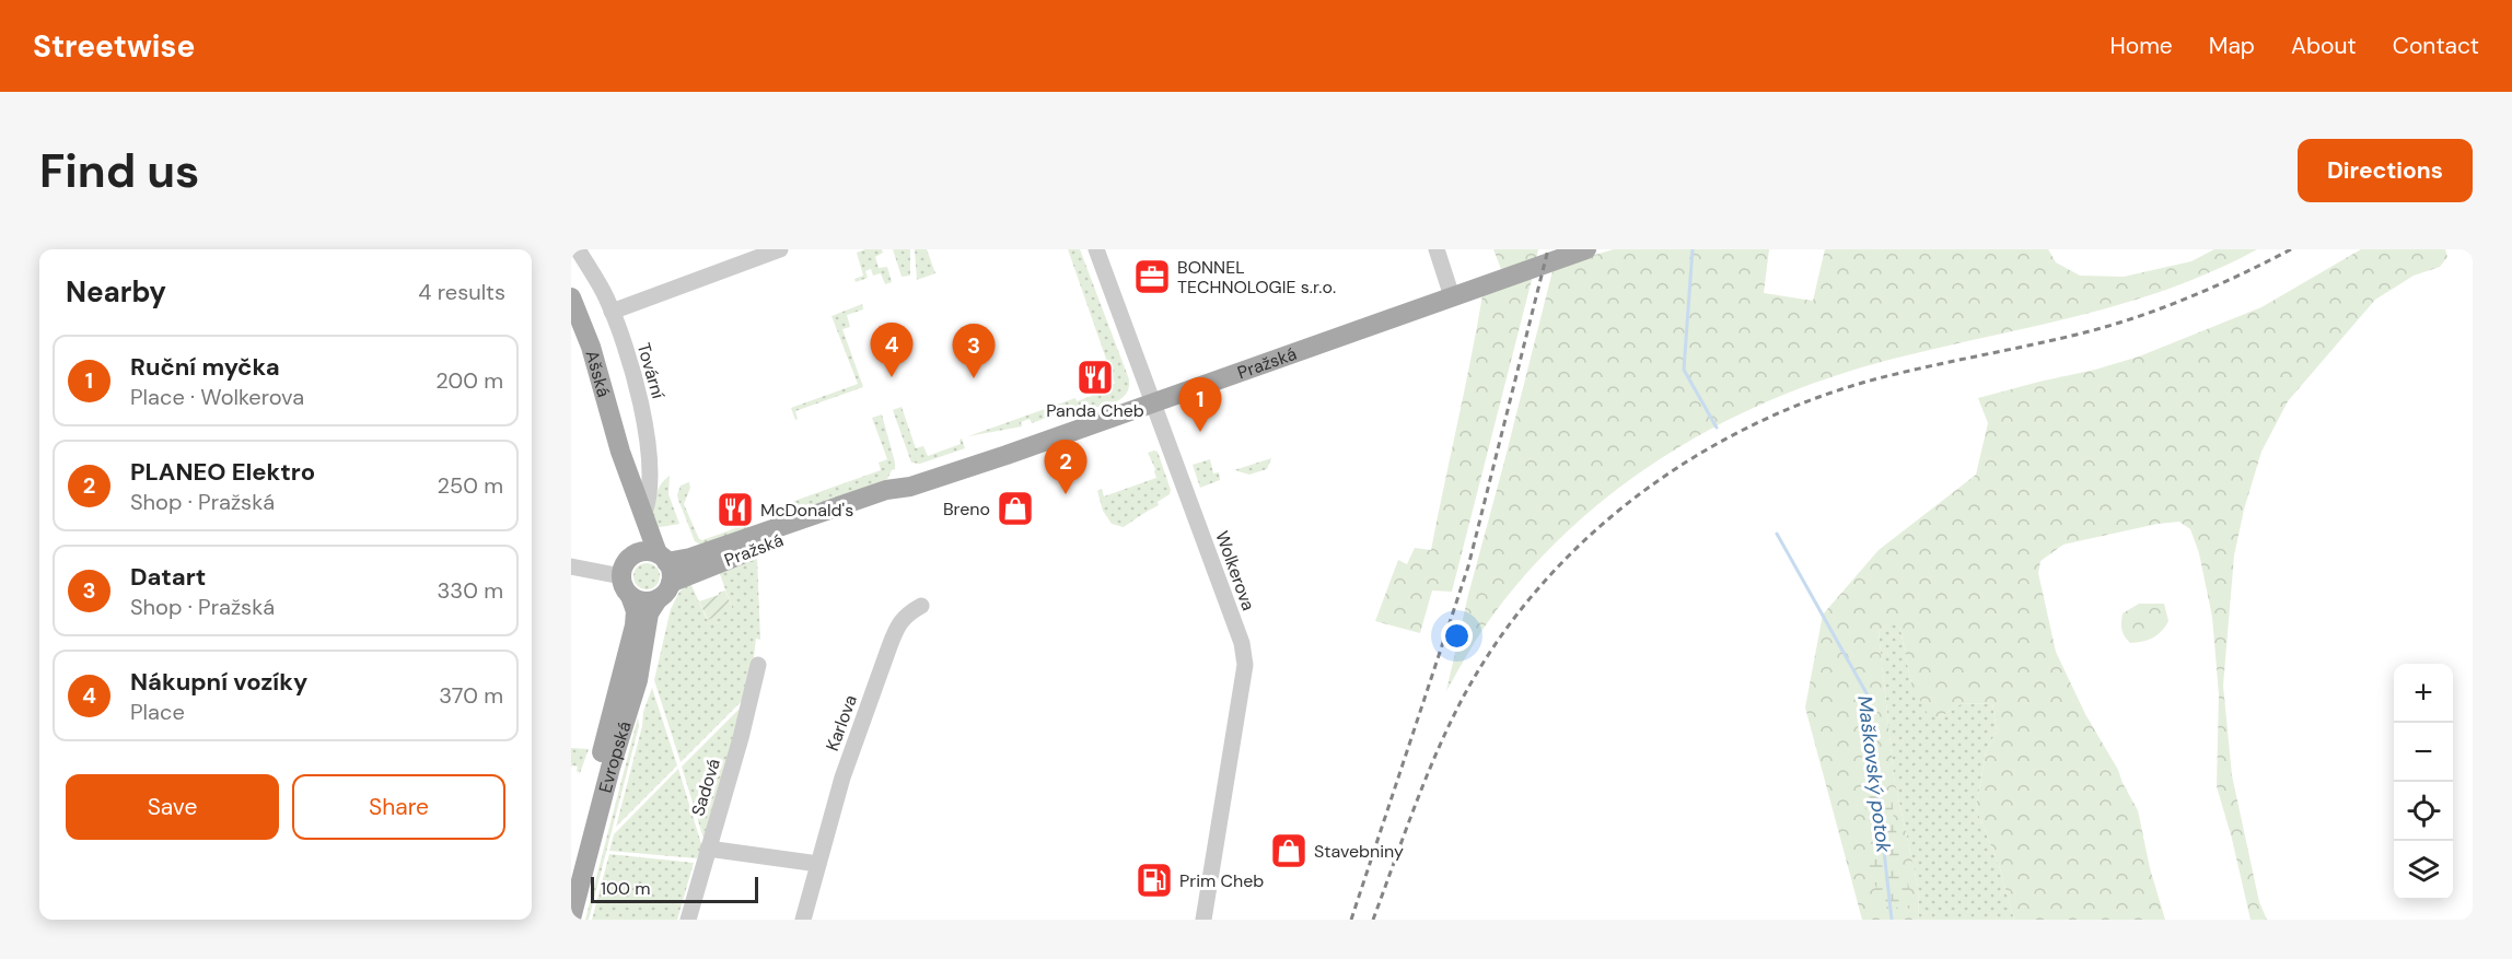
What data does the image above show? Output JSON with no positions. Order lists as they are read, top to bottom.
{
  "streets": {
    "main road": ["Pražská", "Ašská", "Evropská"],
    "street": [
      "Tovární",
      "Wolkerova",
      "Karlova",
      "Sadová"
    ]
  },
  "crossings": [
    ["Pražská", "Ašská"],
    ["Pražská", "Wolkerova"],
    ["Pražská", "Evropská"],
    ["Tovární", "Ašská"],
    ["Ašská", "Evropská"]
  ],
  "water": ["Maškovský potok"],
  "places": {
    "office": ["BONNEL TECHNOLOGIE s.r.o."],
    "restaurant": ["Panda Cheb", "McDonald's"],
    "shop": ["Breno", "Stavebniny"],
    "fuel station": ["Prim Cheb"]
  },
  "scale_bar": "100 m",
  "page": {
    "header": "Streetwise",
    "nav": [
      "Home",
      "Map",
      "About",
      "Contact"
    ],
    "buttons": [
      "Directions",
      ["Save", "Share"]
    ],
    "title": "Find us",
    "heading": ["Nearby", "4 results"],
    "pins": [
      "4",
      "3",
      "1",
      "2"
    ],
    "list": [
      {
        "mark": "1",
        "name": "Ruční myčka",
        "note": "Place · Wolkerova",
        "value": "200 m"
      },
      {
        "mark": "2",
        "name": "PLANEO Elektro",
        "note": "Shop · Pražská",
        "value": "250 m"
      },
      {
        "mark": "3",
        "name": "Datart",
        "note": "Shop · Pražská",
        "value": "330 m"
      },
      {
        "mark": "4",
        "name": "Nákupní vozíky",
        "note": "Place",
        "value": "370 m"
      }
    ],
    "map_buttons": ["+", "−"],
    "scale": "100 m"
  }
}
